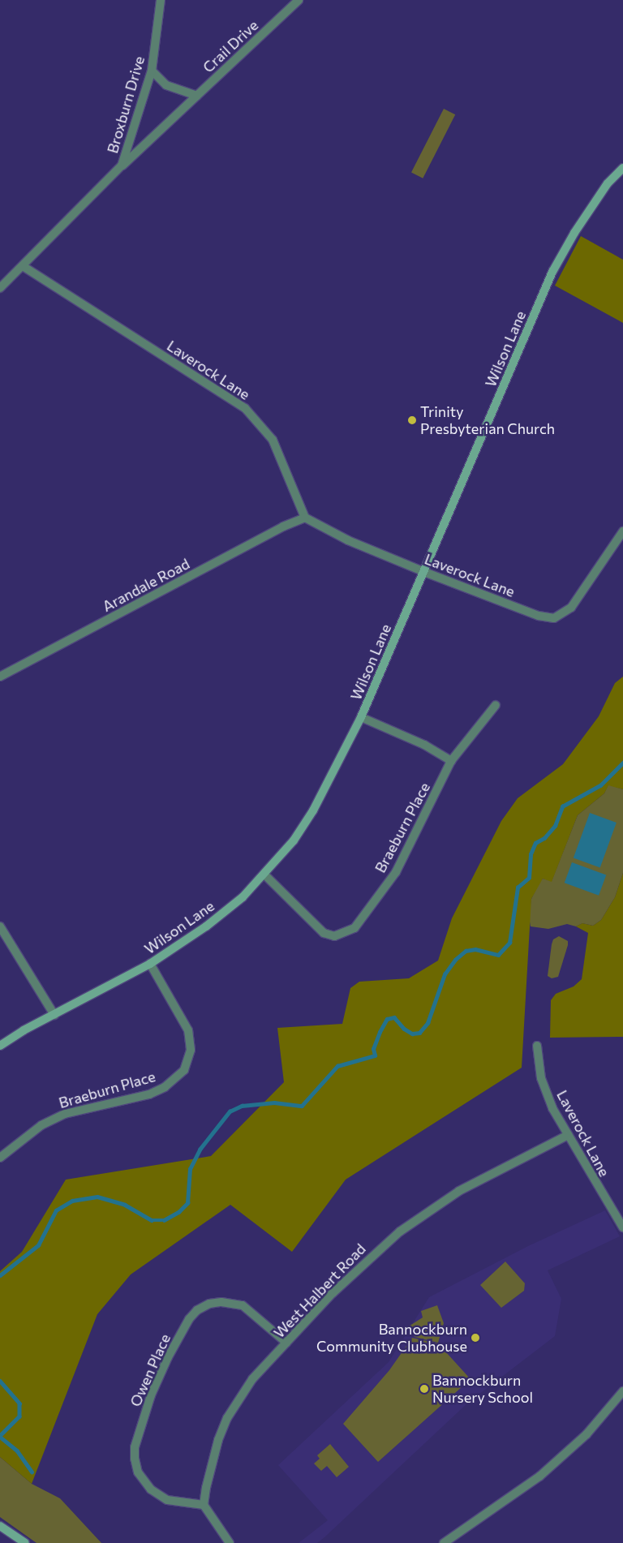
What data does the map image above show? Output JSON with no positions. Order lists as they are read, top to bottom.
{
  "streets": {
    "main road": ["Wilson Lane"],
    "street": [
      "Crail Drive",
      "Broxburn Drive",
      "Laverock Lane",
      "Arandale Road",
      "Braeburn Place",
      "West Halbert Road",
      "Owen Place"
    ]
  },
  "crossings": [
    ["Crail Drive", "Broxburn Drive"],
    ["Broxburn Drive", "Laverock Lane"],
    ["Wilson Lane", "Laverock Lane"],
    ["Wilson Lane", "Braeburn Place"],
    ["Laverock Lane", "Arandale Road"],
    ["Laverock Lane", "West Halbert Road"],
    ["West Halbert Road", "Owen Place"]
  ],
  "places": ["Trinity Presbyterian Church", "Bannockburn Community Clubhouse", "Bannockburn Nursery School"]
}
